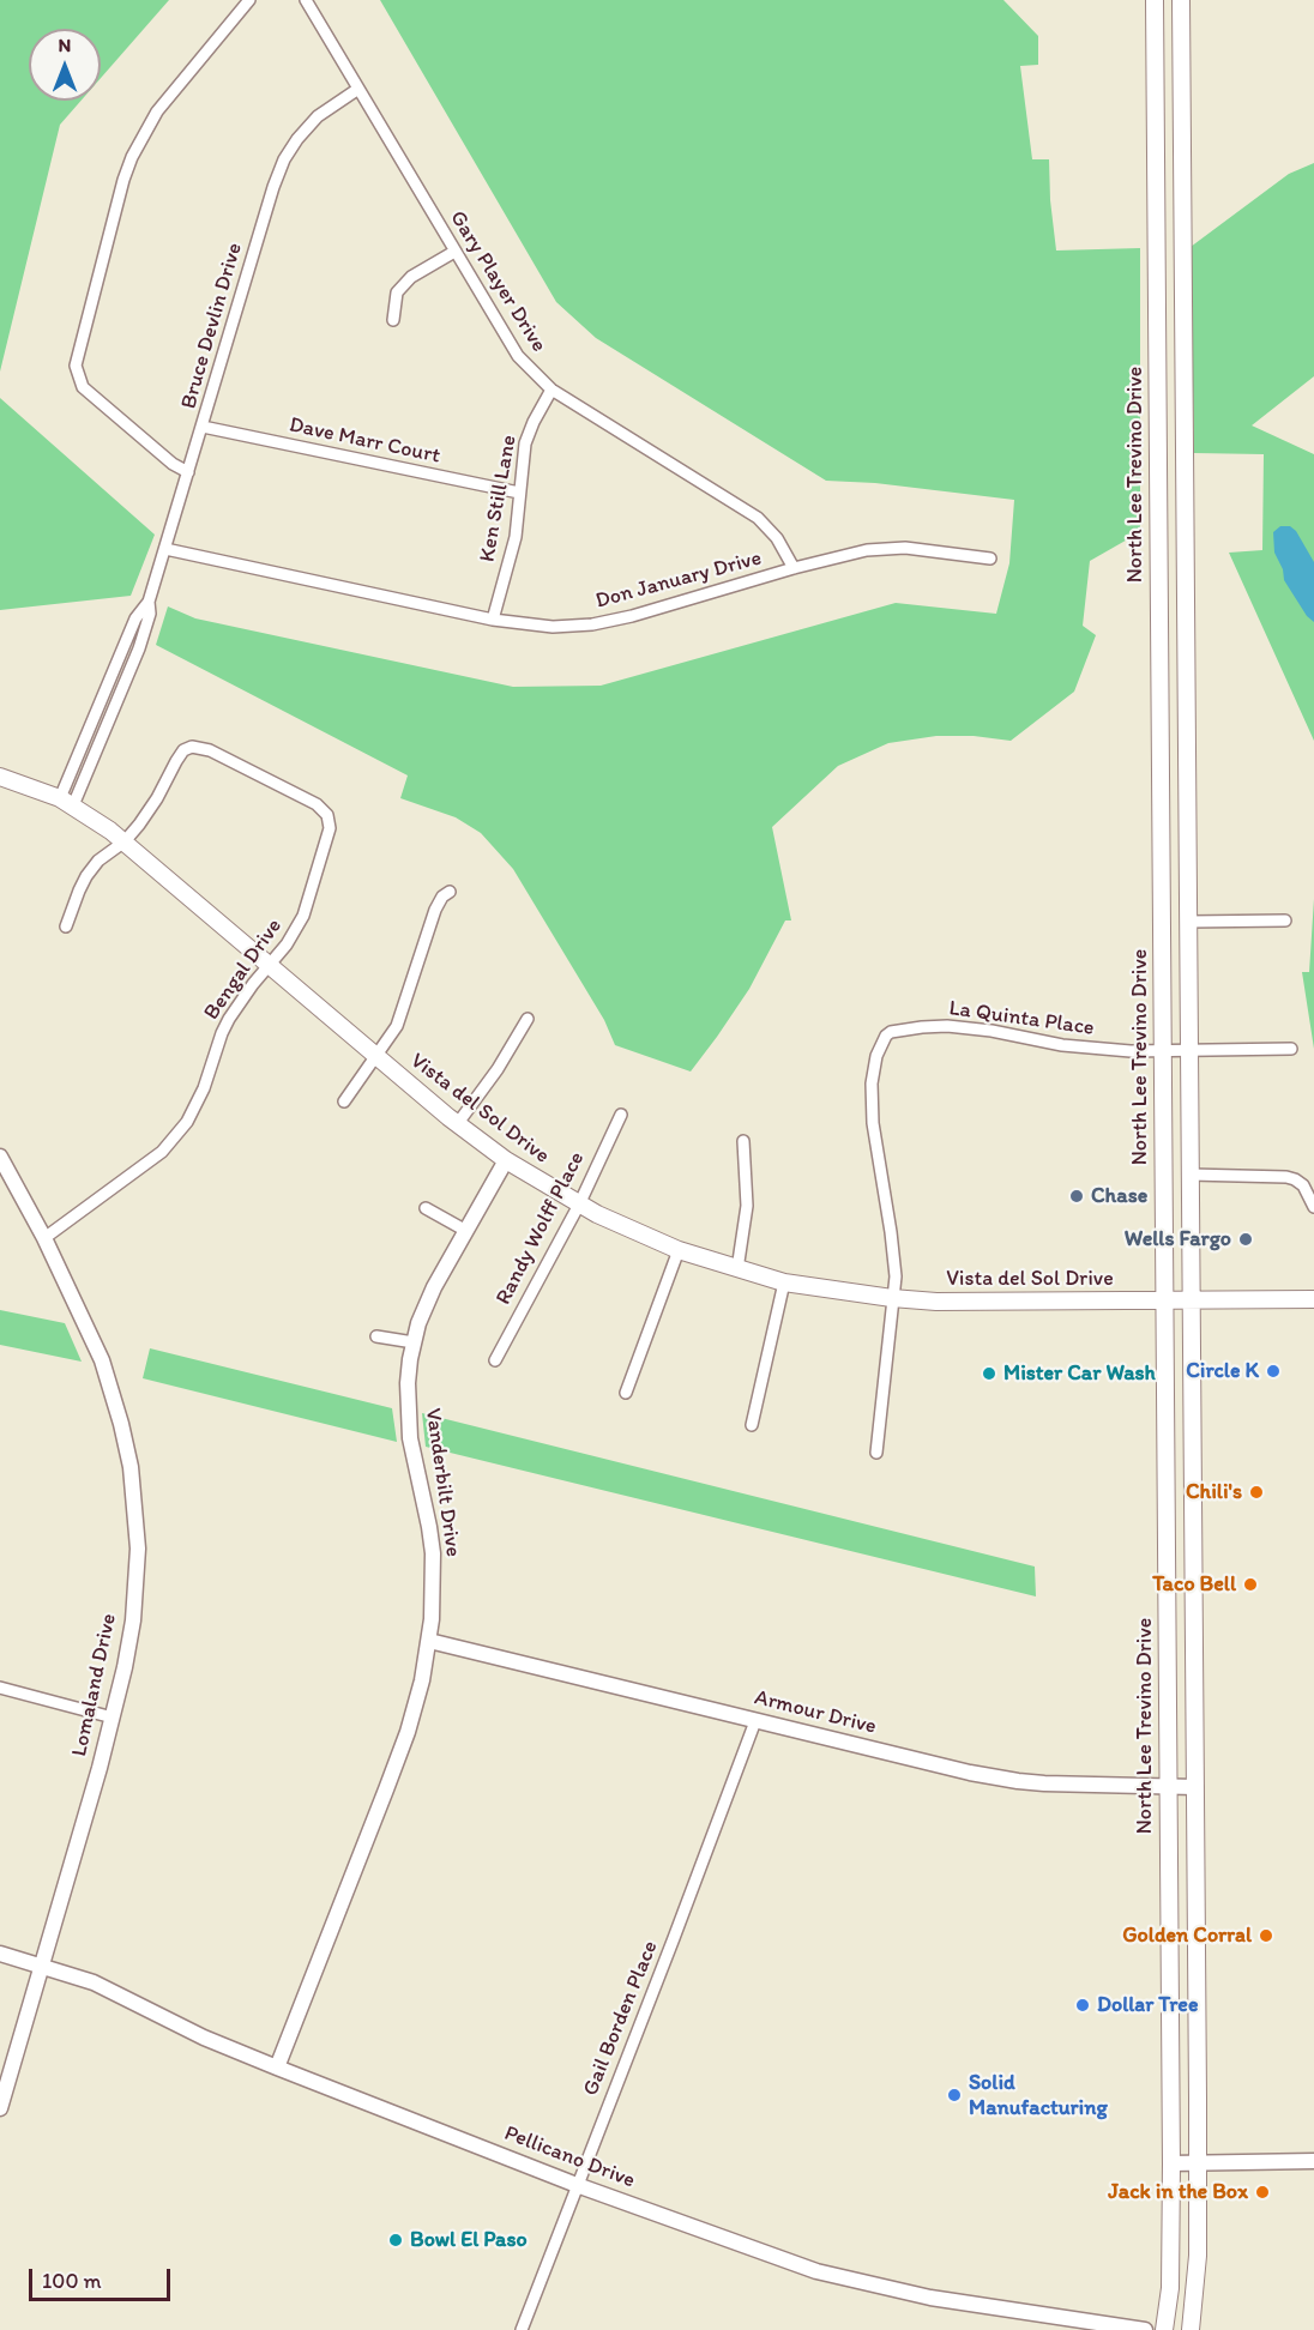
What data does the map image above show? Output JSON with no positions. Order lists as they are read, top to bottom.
{
  "streets": {
    "main road": ["North Lee Trevino Drive", "Vista del Sol Drive"],
    "street": [
      "Gary Player Drive",
      "Bruce Devlin Drive",
      "Dave Marr Court",
      "Ken Still Lane",
      "Don January Drive",
      "Bengal Drive",
      "La Quinta Place",
      "Randy Wolff Place",
      "Vanderbilt Drive",
      "Lomaland Drive",
      "Armour Drive",
      "Gail Borden Place",
      "Pellicano Drive"
    ]
  },
  "crossings": [
    ["Gary Player Drive", "Bruce Devlin Drive"],
    ["Gary Player Drive", "Ken Still Lane"],
    ["Gary Player Drive", "Don January Drive"],
    ["Bruce Devlin Drive", "Dave Marr Court"],
    ["Bruce Devlin Drive", "Don January Drive"],
    ["Bruce Devlin Drive", "Vista del Sol Drive"],
    ["Dave Marr Court", "Ken Still Lane"],
    ["North Lee Trevino Drive", "La Quinta Place"],
    ["North Lee Trevino Drive", "Vista del Sol Drive"],
    ["North Lee Trevino Drive", "Armour Drive"],
    ["Ken Still Lane", "Don January Drive"],
    ["Bengal Drive", "Vista del Sol Drive"],
    ["Bengal Drive", "Lomaland Drive"],
    ["La Quinta Place", "Vista del Sol Drive"],
    ["Vista del Sol Drive", "Randy Wolff Place"],
    ["Vista del Sol Drive", "Vanderbilt Drive"],
    ["Vanderbilt Drive", "Armour Drive"],
    ["Vanderbilt Drive", "Pellicano Drive"],
    ["Lomaland Drive", "Pellicano Drive"],
    ["Armour Drive", "Gail Borden Place"],
    ["Gail Borden Place", "Pellicano Drive"]
  ],
  "places": [
    "Chase",
    "Wells Fargo",
    "Circle K",
    "Mister Car Wash",
    "Chili's",
    "Taco Bell",
    "Golden Corral",
    "Dollar Tree",
    "Solid Manufacturing",
    "Jack in the Box",
    "Bowl El Paso"
  ],
  "scale_bar": "100 m",
  "north": "top"
}
